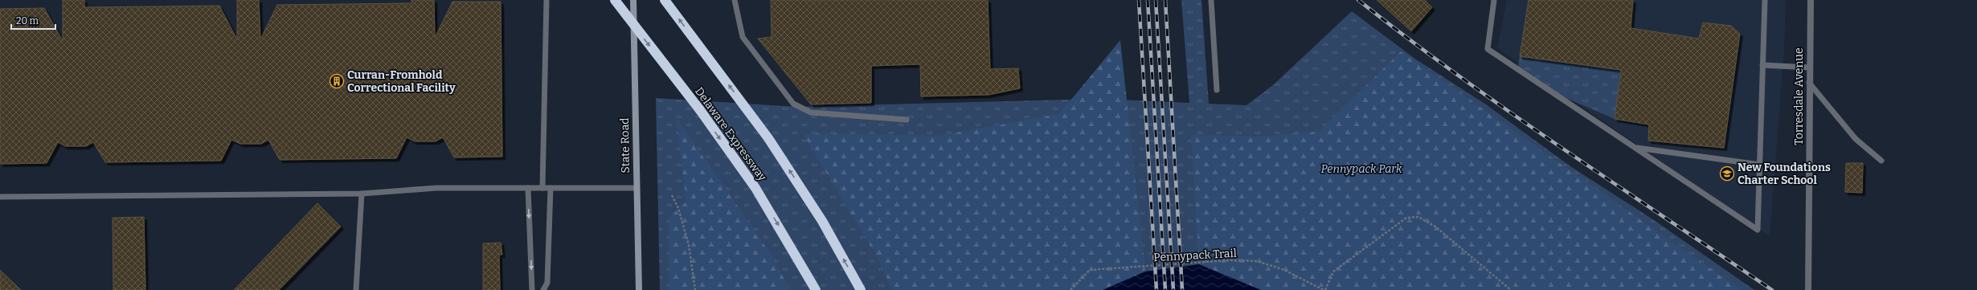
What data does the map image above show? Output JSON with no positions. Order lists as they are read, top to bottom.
{
  "streets": {
    "highway": ["Delaware Expressway"],
    "main road": ["State Road"],
    "street": ["Torresdale Avenue"],
    "path": ["Pennypack Trail"]
  },
  "parks": ["Pennypack Park"],
  "places": {
    "building": ["Curran-Fromhold Correctional Facility"],
    "school or university": ["New Foundations Charter School"]
  },
  "scale_bar": "20 m"
}
